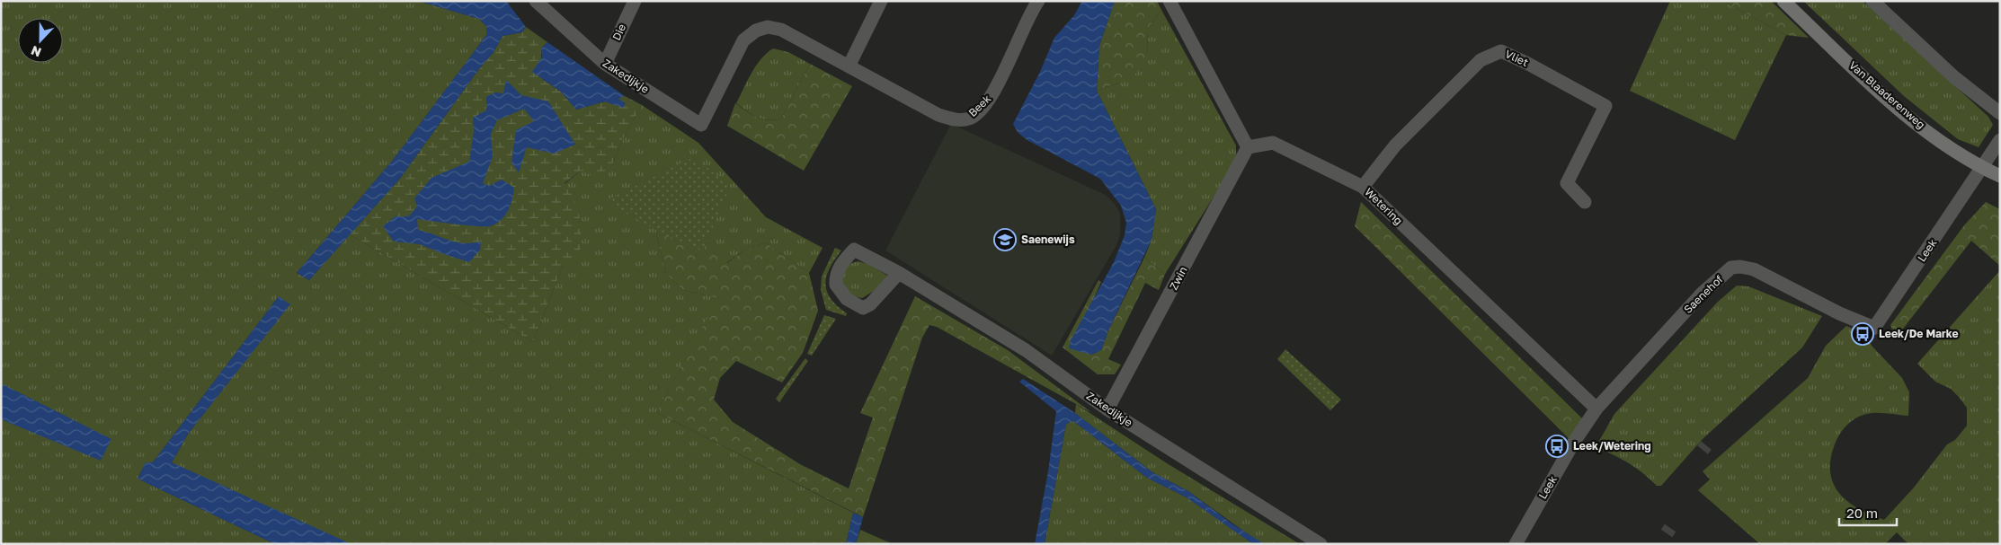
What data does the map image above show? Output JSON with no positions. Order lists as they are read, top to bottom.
{
  "streets": {
    "street": [
      "Die",
      "Vliet",
      "Zakedijkje",
      "Van Blaaderenweg",
      "Beek",
      "Wetering",
      "Leek",
      "Zwin",
      "Saenehof"
    ]
  },
  "crossings": [
    ["Die", "Zakedijkje"],
    ["Vliet", "Wetering"],
    ["Zakedijkje", "Beek"],
    ["Zakedijkje", "Zwin"],
    ["Van Blaaderenweg", "Leek"],
    ["Wetering", "Leek"],
    ["Wetering", "Zwin"],
    ["Wetering", "Saenehof"],
    ["Leek", "Saenehof"]
  ],
  "places": {
    "school or university": ["Saenewijs"],
    "bus stop": ["Leek/De Marke", "Leek/Wetering"]
  },
  "scale_bar": "20 m",
  "north": "bottom"
}
